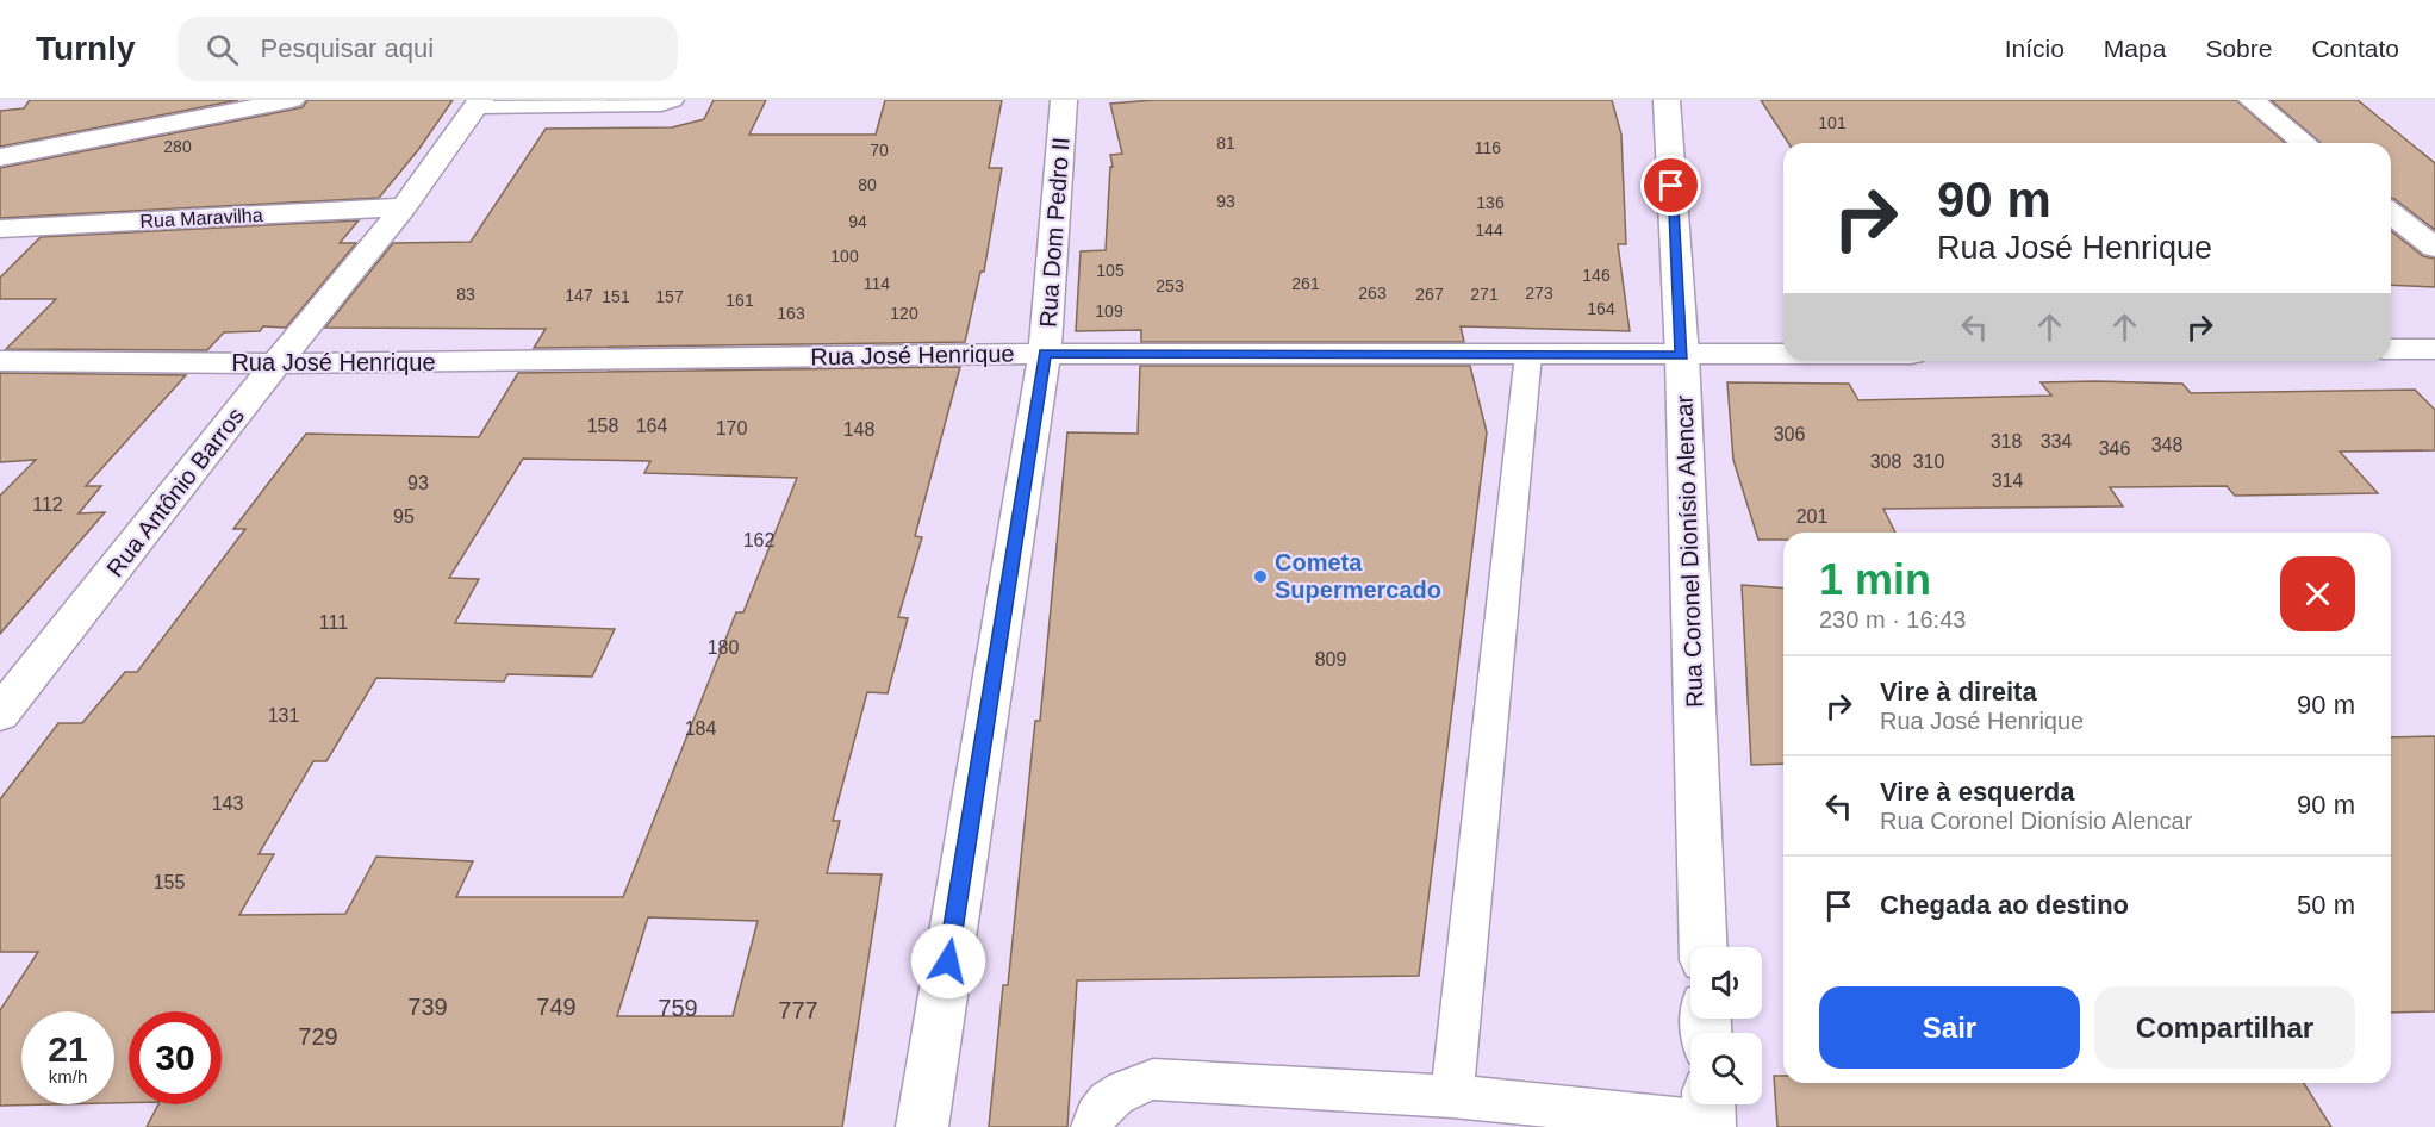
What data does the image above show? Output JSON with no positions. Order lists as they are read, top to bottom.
{
  "streets": {
    "street": [
      "Rua Maravilha",
      "Rua Dom Pedro II",
      "Rua José Henrique",
      "Rua Antônio Barros",
      "Rua Coronel Dionísio Alencar"
    ]
  },
  "crossings": [
    ["Rua Maravilha", "Rua Antônio Barros"],
    ["Rua Dom Pedro II", "Rua José Henrique"],
    ["Rua José Henrique", "Rua Antônio Barros"],
    ["Rua José Henrique", "Rua Coronel Dionísio Alencar"]
  ],
  "places": ["Cometa Supermercado"],
  "house_numbers": [
    "101",
    "81",
    "280",
    "116",
    "70",
    "80",
    "93",
    "136",
    "94",
    "144",
    "100",
    "105",
    "146",
    "114",
    "261",
    "253",
    "263",
    "273",
    "83",
    "267",
    "271",
    "147",
    "151",
    "157",
    "161",
    "164",
    "109",
    "163",
    "120",
    "158",
    "164",
    "170",
    "148",
    "306",
    "318",
    "334",
    "348",
    "346",
    "308",
    "310",
    "314",
    "93",
    "112",
    "95",
    "201",
    "162",
    "111",
    "180",
    "809",
    "131",
    "184",
    "143",
    "155",
    "739",
    "749",
    "759",
    "777",
    "729"
  ],
  "page": {
    "header": "Turnly",
    "search": "Pesquisar aqui",
    "nav": [
      "Início",
      "Mapa",
      "Sobre",
      "Contato"
    ],
    "turn": ["90 m", "Rua José Henrique"],
    "heading": ["1 min", "230 m · 16:43"],
    "list": [
      {
        "name": "Vire à direita",
        "note": "Rua José Henrique",
        "value": "90 m"
      },
      {
        "name": "Vire à esquerda",
        "note": "Rua Coronel Dionísio Alencar",
        "value": "90 m"
      },
      {
        "name": "Chegada ao destino",
        "value": "50 m"
      }
    ],
    "buttons": ["Sair", "Compartilhar"],
    "speed": "21 km/h",
    "limit": "30"
  }
}
